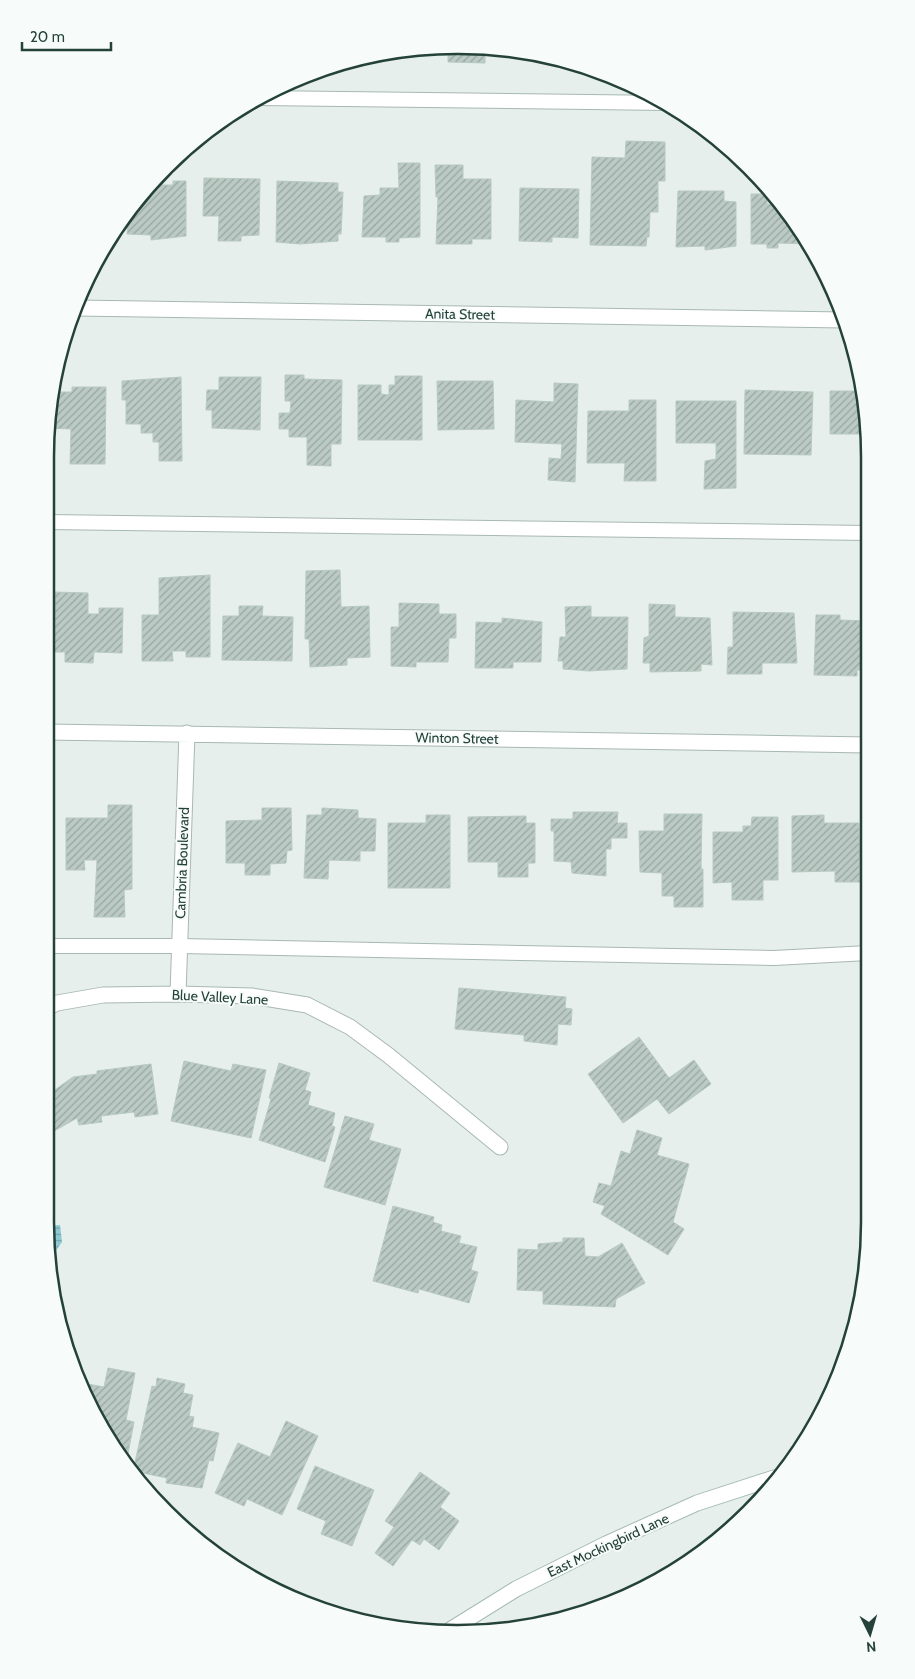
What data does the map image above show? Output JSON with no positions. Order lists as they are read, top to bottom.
{
  "streets": {
    "street": [
      "Anita Street",
      "Winton Street",
      "Cambria Boulevard",
      "Blue Valley Lane",
      "East Mockingbird Lane"
    ]
  },
  "crossings": [
    ["Winton Street", "Cambria Boulevard"],
    ["Cambria Boulevard", "Blue Valley Lane"]
  ],
  "scale_bar": "20 m",
  "north": "bottom"
}
